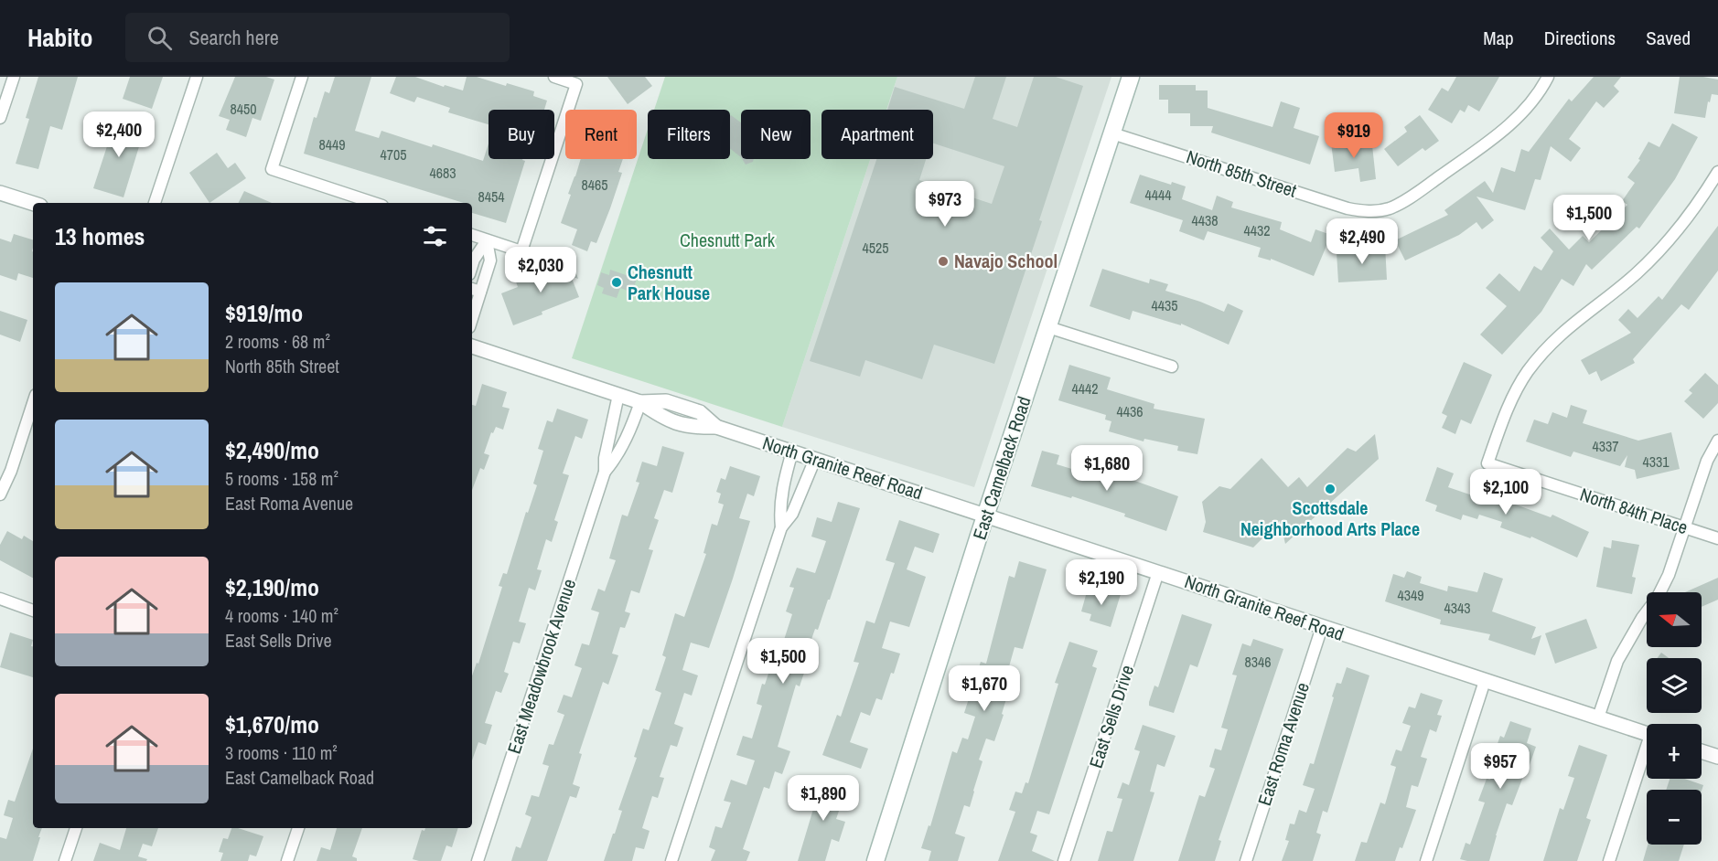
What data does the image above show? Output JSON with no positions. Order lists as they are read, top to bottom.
{
  "streets": {
    "main road": ["East Camelback Road"],
    "street": [
      "North 85th Street",
      "North Granite Reef Road",
      "North 84th Place",
      "East Meadowbrook Avenue",
      "East Sells Drive",
      "East Roma Avenue"
    ]
  },
  "crossings": [
    ["North 85th Street", "East Camelback Road"],
    ["North Granite Reef Road", "East Camelback Road"],
    ["North Granite Reef Road", "East Meadowbrook Avenue"],
    ["North Granite Reef Road", "East Sells Drive"],
    ["North Granite Reef Road", "East Roma Avenue"]
  ],
  "parks": ["Chesnutt Park"],
  "places": ["Navajo School", "Chesnutt Park House", "Scottsdale Neighborhood Arts Place"],
  "house_numbers": [
    "8450",
    "8449",
    "4705",
    "4683",
    "8465",
    "4444",
    "8454",
    "4438",
    "4432",
    "4525",
    "4435",
    "4442",
    "4436",
    "4337",
    "4331",
    "4349",
    "4343",
    "8346"
  ],
  "north": "left",
  "page": {
    "header": "Habito",
    "search": "Search here",
    "nav": ["Map", "Directions", "Saved"],
    "chip": [
      "Buy",
      "Rent",
      "Filters",
      "New",
      "Apartment"
    ],
    "price": [
      "$2,400",
      "$919",
      "$973",
      "$1,500",
      "$2,490",
      "$2,030",
      "$1,680",
      "$2,100",
      "$2,190",
      "$1,500",
      "$1,670",
      "$957",
      "$1,890"
    ],
    "heading": "13 homes",
    "list": [
      {
        "name": "$919/mo",
        "note": "2 rooms · 68 m² · North 85th Street"
      },
      {
        "name": "$2,490/mo",
        "note": "5 rooms · 158 m² · East Roma Avenue"
      },
      {
        "name": "$2,190/mo",
        "note": "4 rooms · 140 m² · East Sells Drive"
      },
      {
        "name": "$1,670/mo",
        "note": "3 rooms · 110 m² · East Camelback Road"
      }
    ],
    "map_buttons": ["+", "−"]
  }
}
